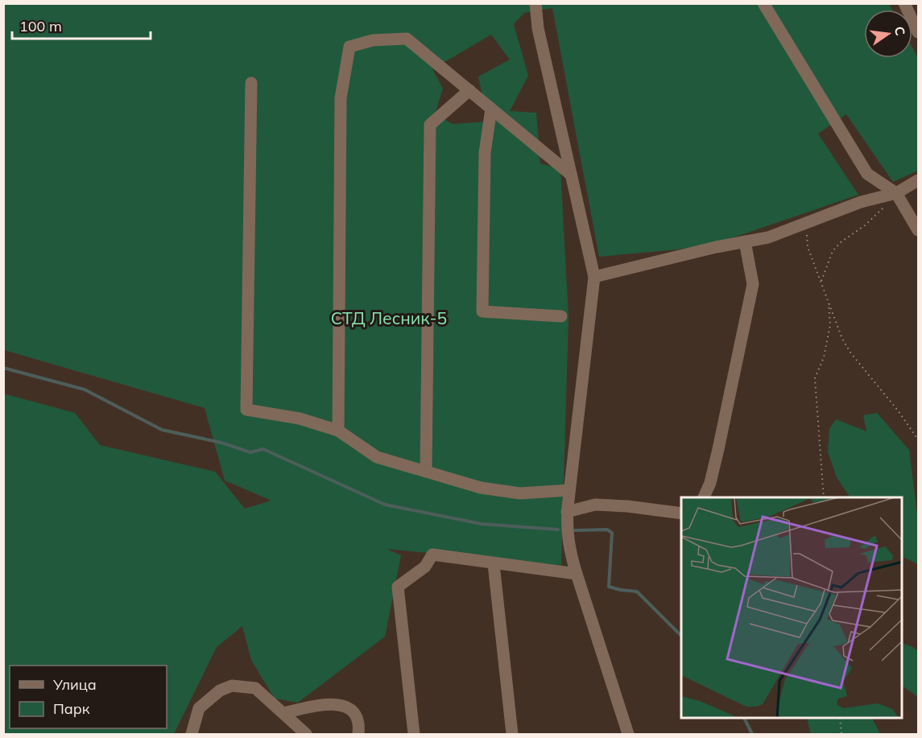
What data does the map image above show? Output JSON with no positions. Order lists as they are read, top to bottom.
{
  "parks": ["СТД Лесник-5"],
  "legend": ["Улица", "Парк"],
  "scale_bar": "100 m",
  "north": "right"
}
